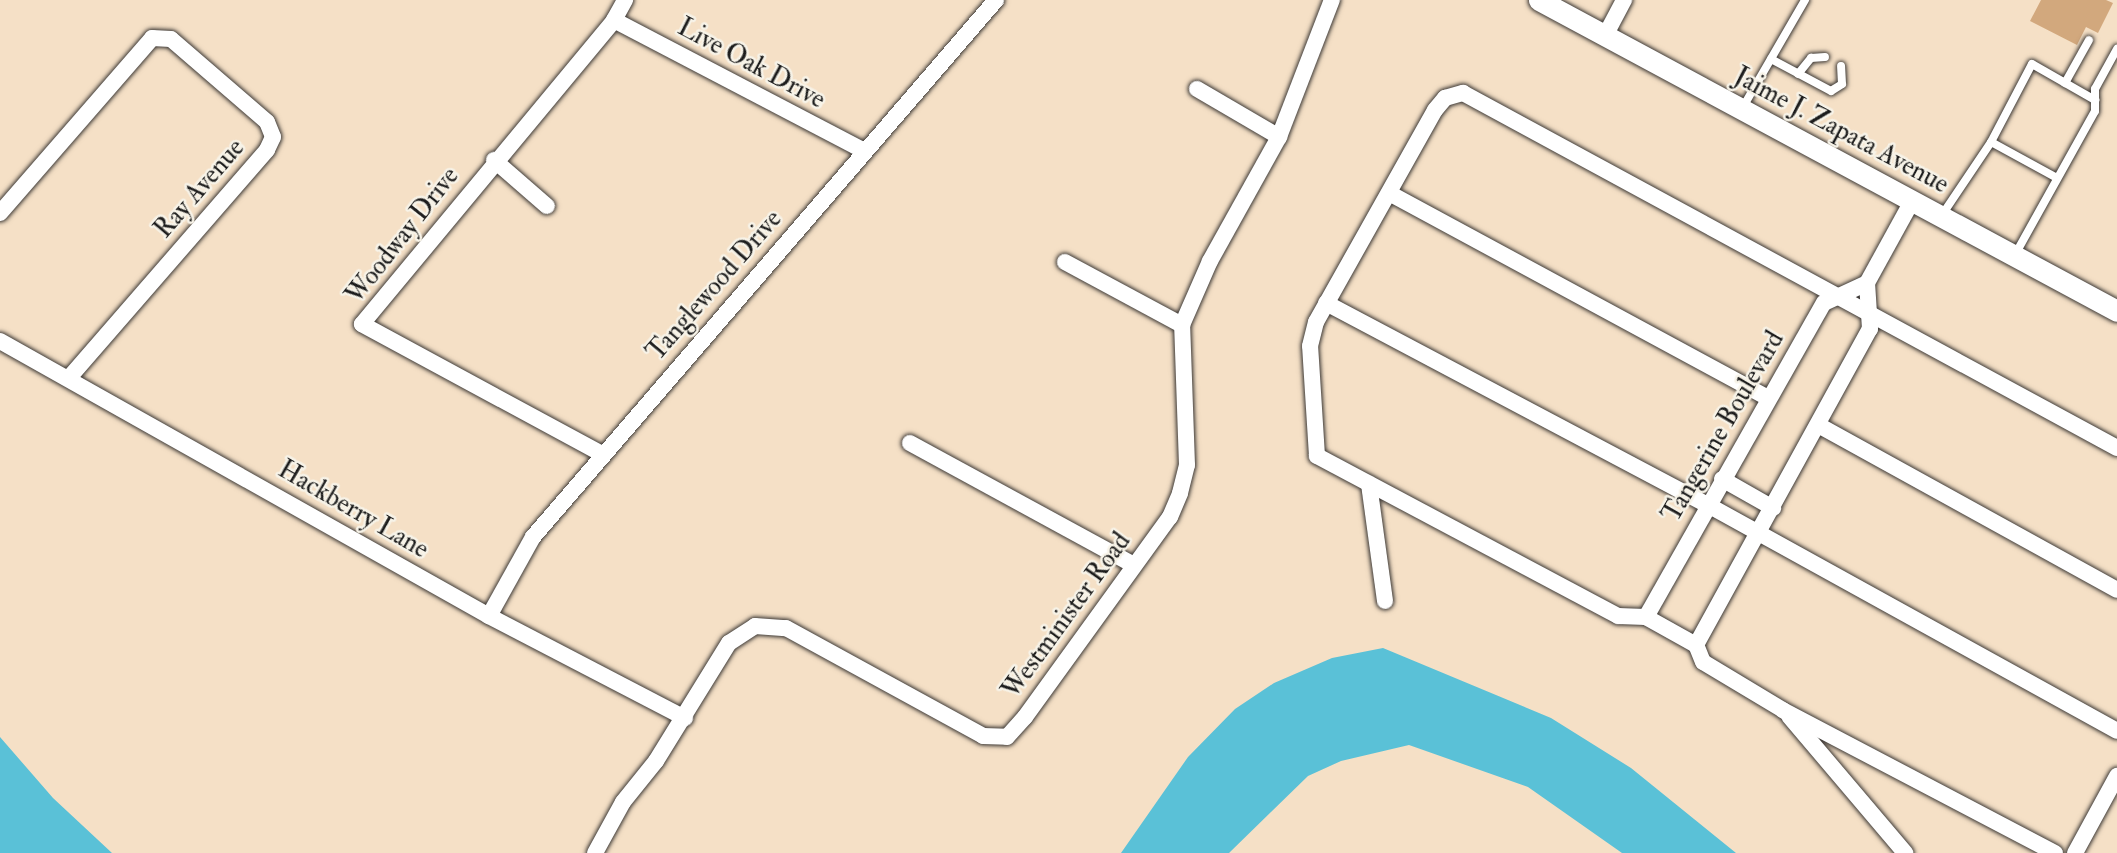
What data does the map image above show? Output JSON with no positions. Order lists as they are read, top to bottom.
{
  "streets": {
    "street": [
      "Live Oak Drive",
      "Jaime J. Zapata Avenue",
      "Ray Avenue",
      "Woodway Drive",
      "Tanglewood Drive",
      "Tangerine Boulevard",
      "Hackberry Lane",
      "Westminister Road"
    ]
  },
  "crossings": [
    ["Live Oak Drive", "Woodway Drive"],
    ["Live Oak Drive", "Tanglewood Drive"],
    ["Ray Avenue", "Hackberry Lane"],
    ["Woodway Drive", "Tanglewood Drive"],
    ["Tanglewood Drive", "Hackberry Lane"],
    ["Hackberry Lane", "Westminister Road"]
  ]
}
